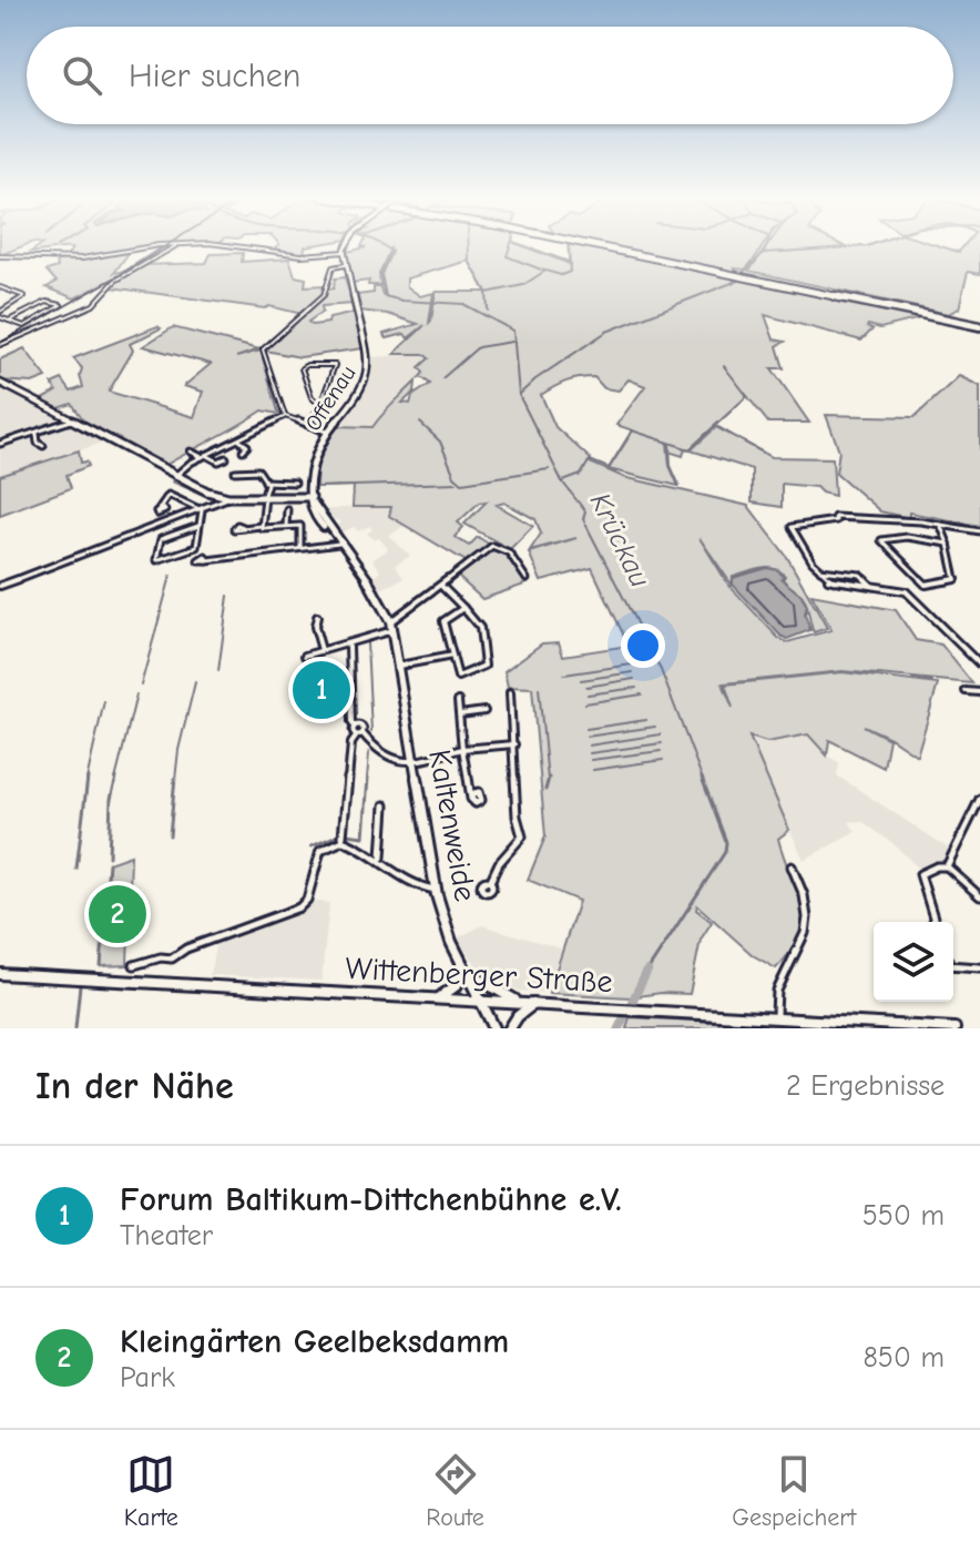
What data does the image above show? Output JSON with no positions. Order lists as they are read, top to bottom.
{
  "streets": {
    "main road": ["Offenau", "Kaltenweide", "Wittenberger Straße"]
  },
  "crossings": [
    ["Offenau", "Kaltenweide"],
    ["Kaltenweide", "Wittenberger Straße"]
  ],
  "water": ["Krückau"],
  "page": {
    "search": "Hier suchen",
    "pins": ["1", "2"],
    "heading": ["In der Nähe", "2 Ergebnisse"],
    "list": [
      {
        "mark": "1",
        "name": "Forum Baltikum-Dittchenbühne e.V.",
        "note": "Theater",
        "value": "550 m"
      },
      {
        "mark": "2",
        "name": "Kleingärten Geelbeksdamm",
        "note": "Park",
        "value": "850 m"
      }
    ],
    "nav": ["Karte", "Route", "Gespeichert"]
  }
}
